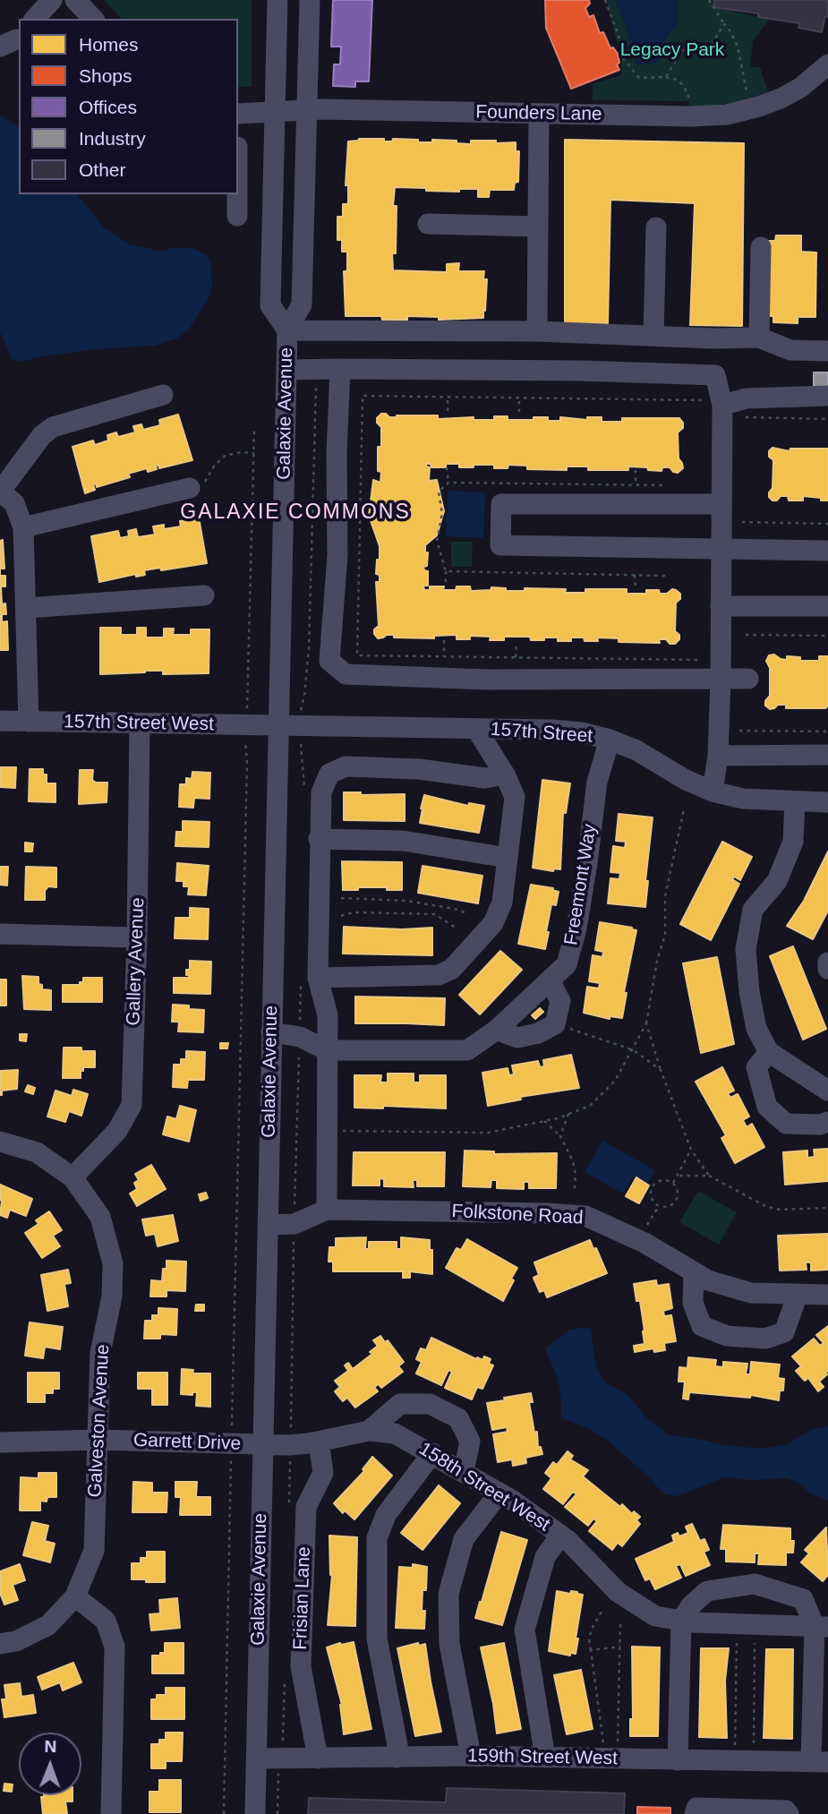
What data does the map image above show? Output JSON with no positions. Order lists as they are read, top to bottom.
{
  "streets": {
    "street": [
      "Founders Lane",
      "Galaxie Avenue",
      "157th Street West",
      "157th Street",
      "Freemont Way",
      "Gallery Avenue",
      "Folkstone Road",
      "Galveston Avenue",
      "Garrett Drive",
      "158th Street West",
      "Frisian Lane",
      "159th Street West"
    ]
  },
  "crossings": [
    ["Founders Lane", "Galaxie Avenue"],
    ["Galaxie Avenue", "157th Street West"],
    ["Galaxie Avenue", "157th Street"],
    ["Galaxie Avenue", "Freemont Way"],
    ["Galaxie Avenue", "Folkstone Road"],
    ["Galaxie Avenue", "Garrett Drive"],
    ["Galaxie Avenue", "158th Street West"],
    ["Galaxie Avenue", "159th Street West"],
    ["157th Street West", "157th Street"],
    ["157th Street West", "Gallery Avenue"],
    ["157th Street", "Freemont Way"],
    ["Gallery Avenue", "Galveston Avenue"],
    ["Galveston Avenue", "Garrett Drive"],
    ["Garrett Drive", "158th Street West"],
    ["158th Street West", "Frisian Lane"],
    ["Frisian Lane", "159th Street West"]
  ],
  "districts": ["GALAXIE COMMONS"],
  "parks": ["Legacy Park"],
  "legend": [
    "Homes",
    "Shops",
    "Offices",
    "Industry",
    "Other"
  ],
  "north": "top"
}
